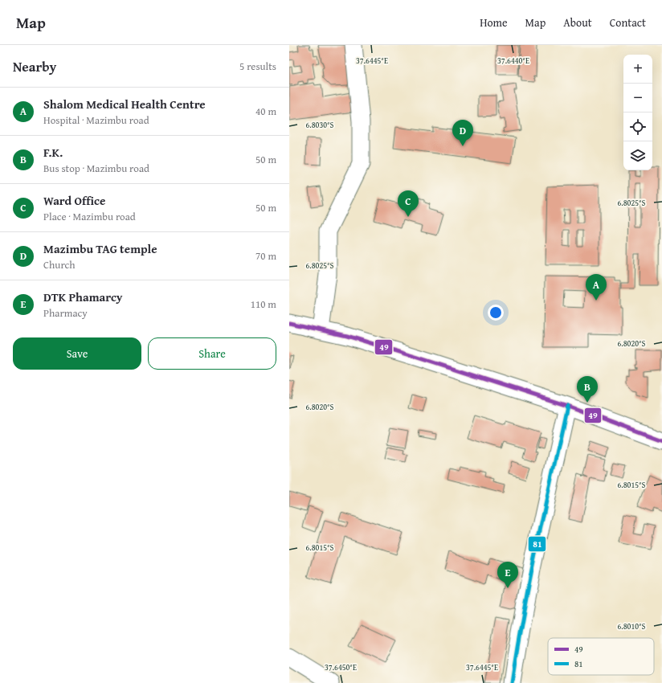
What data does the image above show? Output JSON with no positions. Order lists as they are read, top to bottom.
{
  "lines": ["transit line 49", "transit line 81"],
  "legend": ["49", "81"],
  "page": {
    "header": "Map",
    "nav": [
      "Home",
      "Map",
      "About",
      "Contact"
    ],
    "heading": ["Nearby", "5 results"],
    "map_buttons": ["+", "−"],
    "list": [
      {
        "mark": "A",
        "name": "Shalom Medical Health Centre",
        "note": "Hospital · Mazimbu road",
        "value": "40 m"
      },
      {
        "mark": "B",
        "name": "F.K.",
        "note": "Bus stop · Mazimbu road",
        "value": "50 m"
      },
      {
        "mark": "C",
        "name": "Ward Office",
        "note": "Place · Mazimbu road",
        "value": "50 m"
      },
      {
        "mark": "D",
        "name": "Mazimbu TAG temple",
        "note": "Church",
        "value": "70 m"
      },
      {
        "mark": "E",
        "name": "DTK Phamarcy",
        "note": "Pharmacy",
        "value": "110 m"
      }
    ],
    "pins": [
      "D",
      "C",
      "A",
      "B",
      "E"
    ],
    "buttons": ["Save", "Share"]
  },
  "coordinates": [
    "37.6445°E",
    "37.6440°E",
    "6.8030°S",
    "6.8025°S",
    "6.8020°S",
    "6.8015°S",
    "6.8010°S",
    "37.6450°E"
  ]
}
